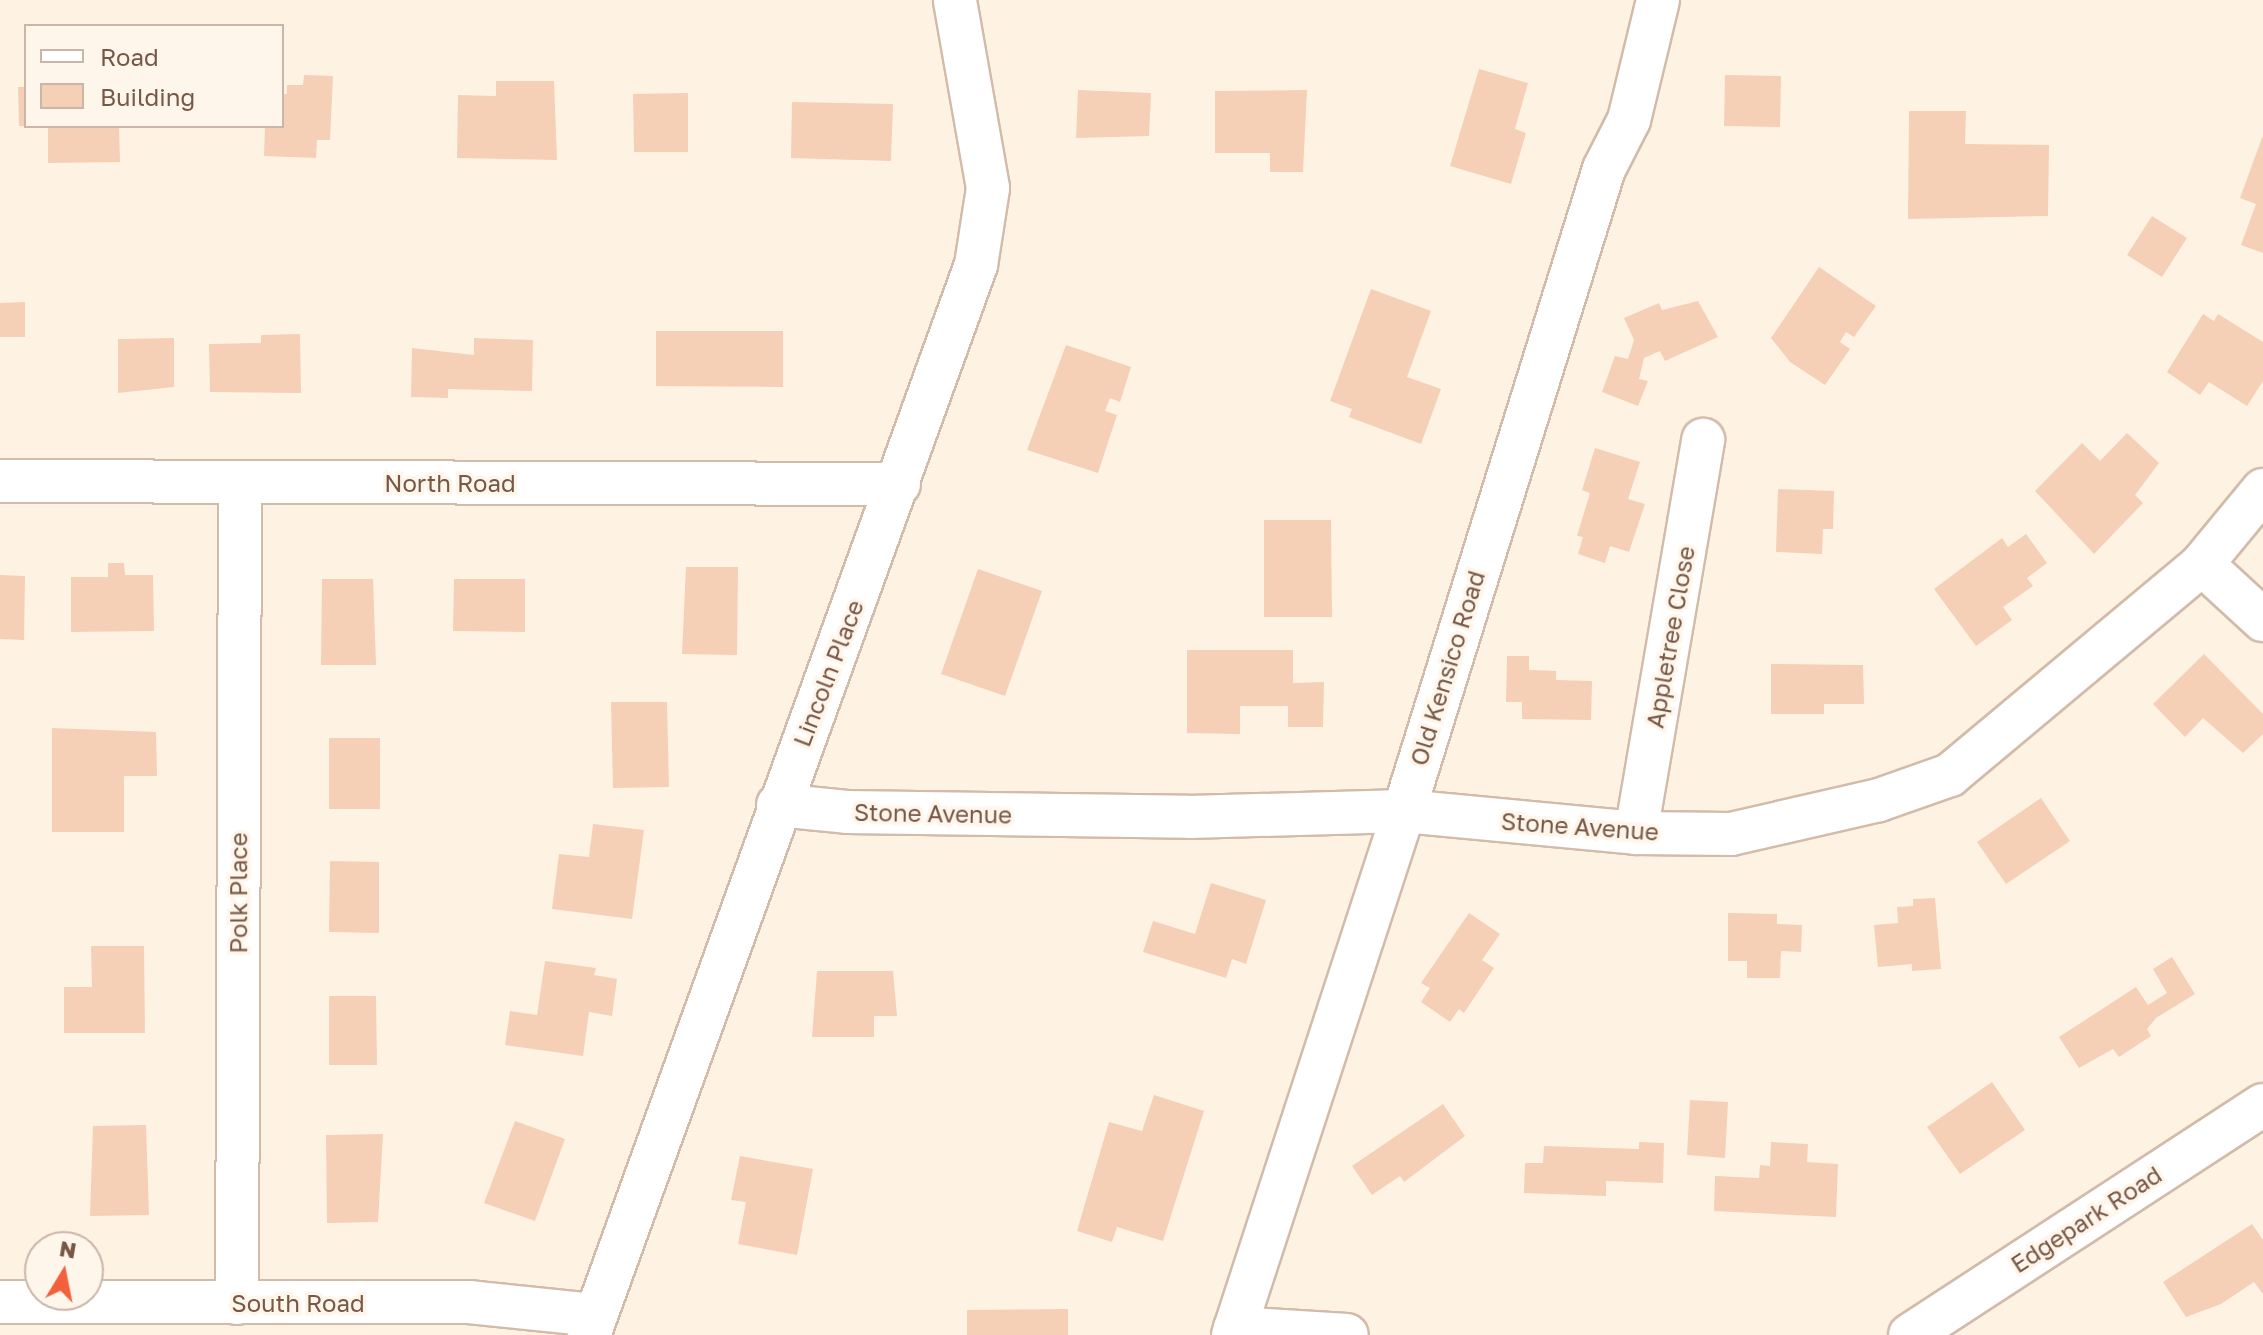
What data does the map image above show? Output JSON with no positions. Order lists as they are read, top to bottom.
{
  "streets": {
    "street": [
      "North Road",
      "Appletree Close",
      "Old Kensico Road",
      "Lincoln Place",
      "Stone Avenue",
      "Polk Place",
      "Edgepark Road",
      "South Road"
    ]
  },
  "crossings": [
    ["North Road", "Lincoln Place"],
    ["North Road", "Polk Place"],
    ["Appletree Close", "Stone Avenue"],
    ["Old Kensico Road", "Stone Avenue"],
    ["Lincoln Place", "Stone Avenue"],
    ["Lincoln Place", "South Road"],
    ["Polk Place", "South Road"]
  ],
  "legend": ["Road", "Building"],
  "north": "top"
}
